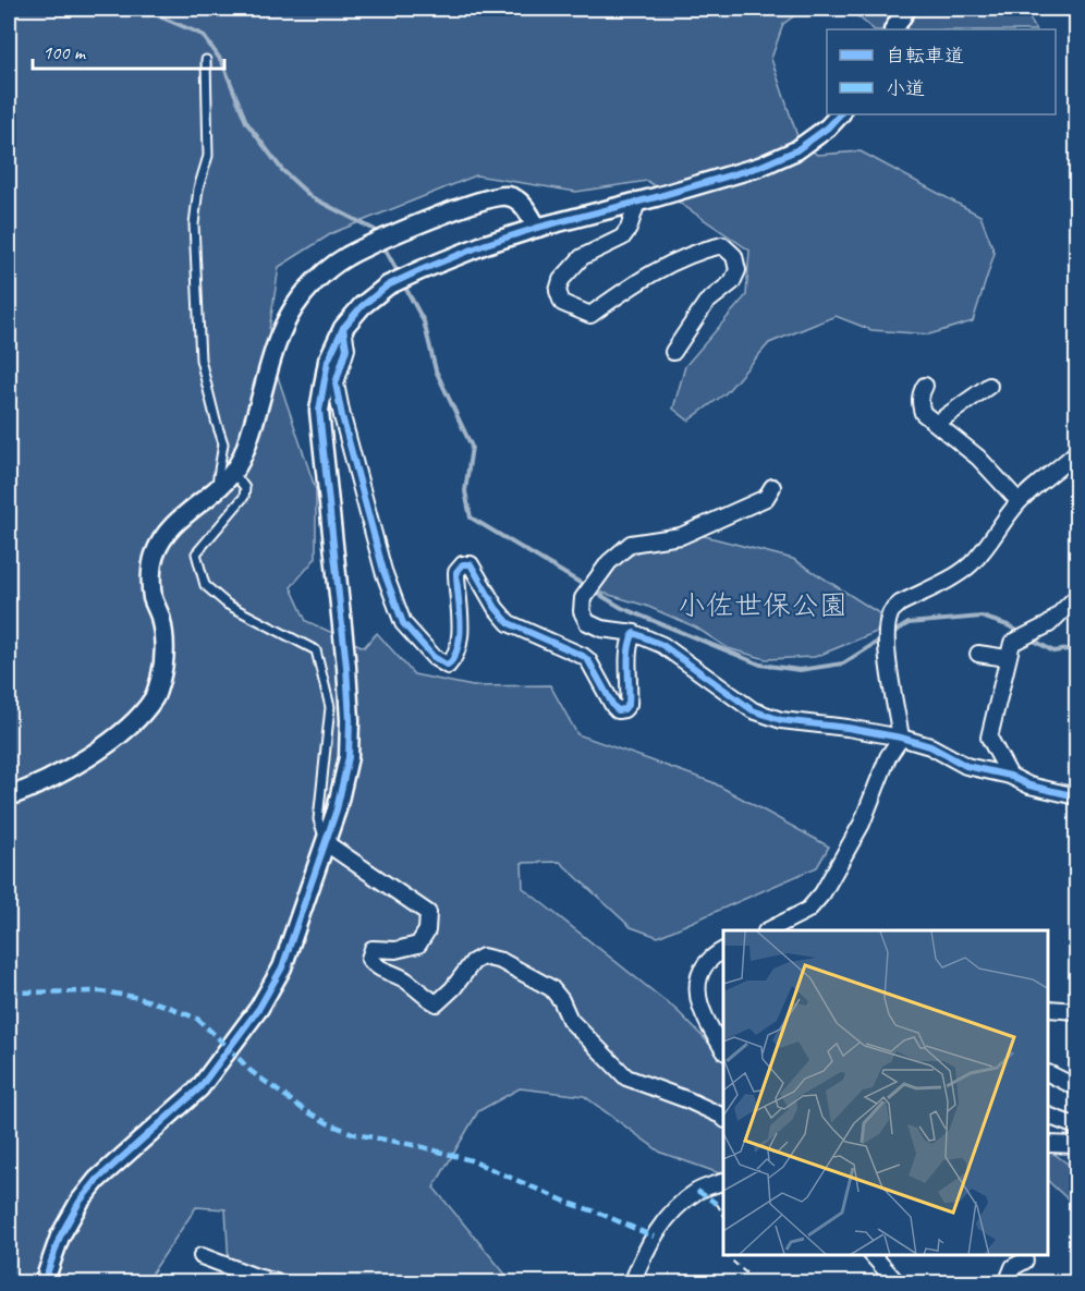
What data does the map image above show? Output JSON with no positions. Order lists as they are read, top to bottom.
{
  "parks": ["小佐世保公園"],
  "legend": ["自転車道", "小道"],
  "scale_bar": "100 m"
}
